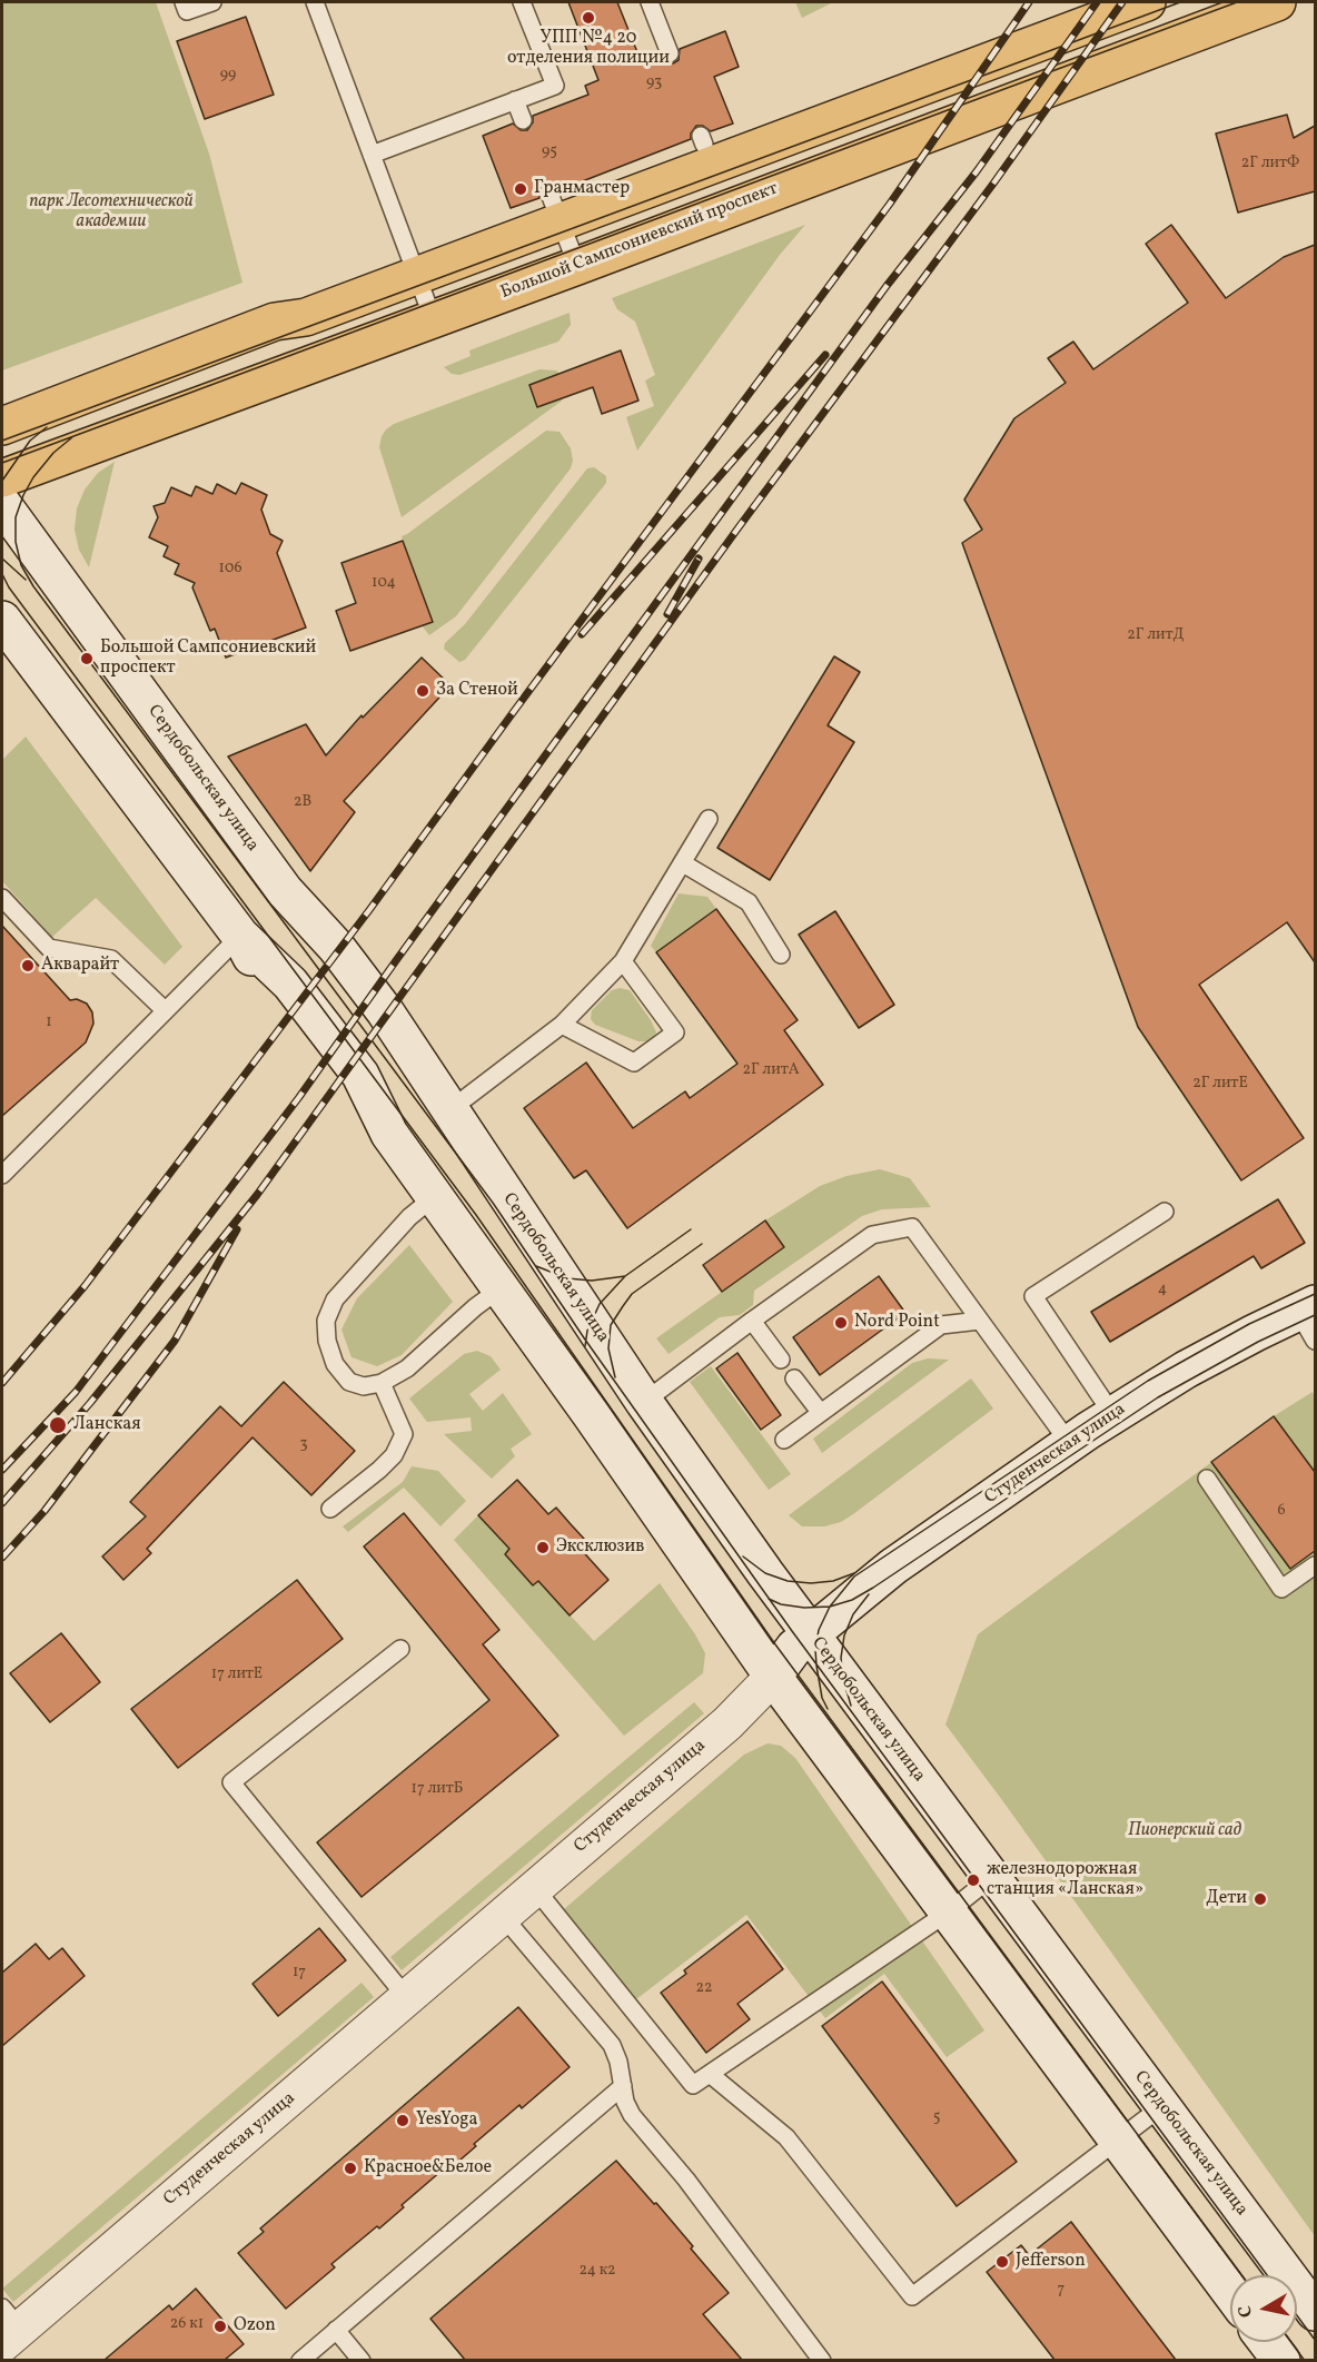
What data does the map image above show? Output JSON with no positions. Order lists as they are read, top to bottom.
{
  "streets": {
    "main road": ["Большой Сампсониевский проспект", "Сердобольская улица", "Студенческая улица"]
  },
  "crossings": [
    ["Сердобольская улица", "Студенческая улица"]
  ],
  "parks": ["парк Лесотехнической академии", "Пионерский сад"],
  "places": [
    "УПП №4 20 отделения полиции",
    "Гранмастер",
    "Большой Сампсониевский проспект",
    "За Стеной",
    "Акварайт",
    "Nord Point",
    "Ланская",
    "Эксклюзив",
    "железнодорожная станция «Ланская»",
    "Дети",
    "YesYoga",
    "Красное&Белое",
    "Jefferson",
    "Ozon"
  ],
  "house_numbers": [
    "99",
    "93",
    "95",
    "2Г литФ",
    "106",
    "104",
    "2Г литД",
    "2В",
    "1",
    "2Г литА",
    "2Г литЕ",
    "4",
    "3",
    "6",
    "17 литЕ",
    "17 литБ",
    "17",
    "22",
    "5",
    "24 к2",
    "7",
    "26 к1"
  ],
  "north": "left"
}
